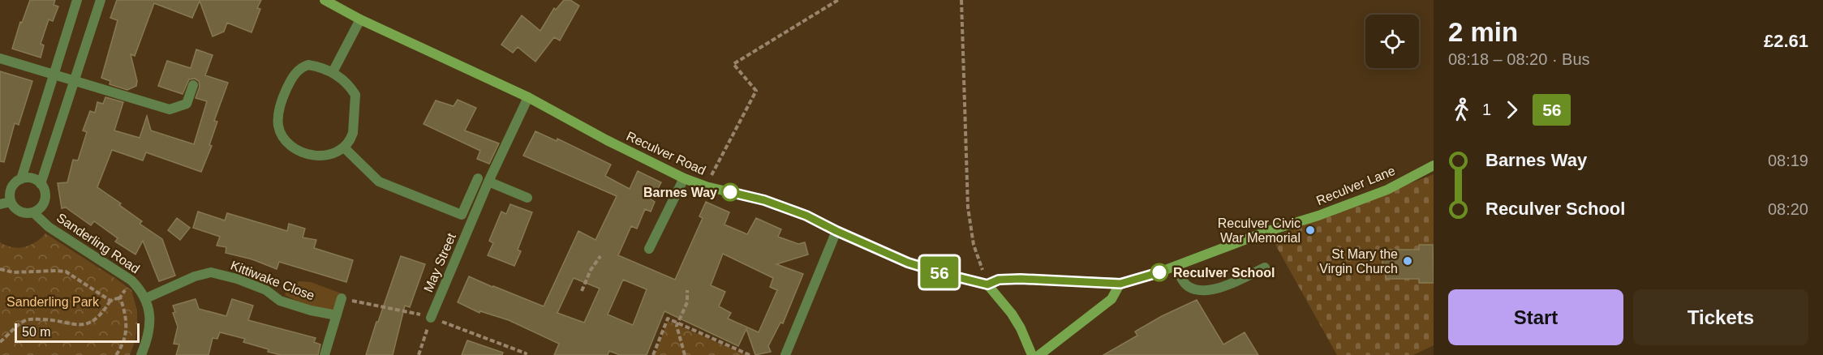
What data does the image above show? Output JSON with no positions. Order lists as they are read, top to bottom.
{
  "streets": {
    "street": [
      "Reculver Road",
      "Reculver Lane",
      "Sanderling Road",
      "May Street",
      "Kittiwake Close"
    ]
  },
  "crossings": [
    ["Reculver Road", "Reculver Lane"],
    ["Reculver Road", "May Street"],
    ["Sanderling Road", "Kittiwake Close"]
  ],
  "parks": ["Sanderling Park"],
  "places": [
    "Barnes Way",
    "Reculver Civic War Memorial",
    "St Mary the Virgin Church",
    "Reculver School"
  ],
  "lines": ["bus line 56"],
  "scale_bar": "50 m",
  "page": {
    "on_map": "56",
    "heading": ["2 min", "08:18 – 08:20 · Bus", "£2.61"],
    "legs": ["1", "56"],
    "list": [
      {
        "name": "Barnes Way",
        "value": "08:19"
      },
      {
        "name": "Reculver School",
        "value": "08:20"
      }
    ],
    "buttons": ["Start", "Tickets"],
    "scale": "50 m"
  }
}
